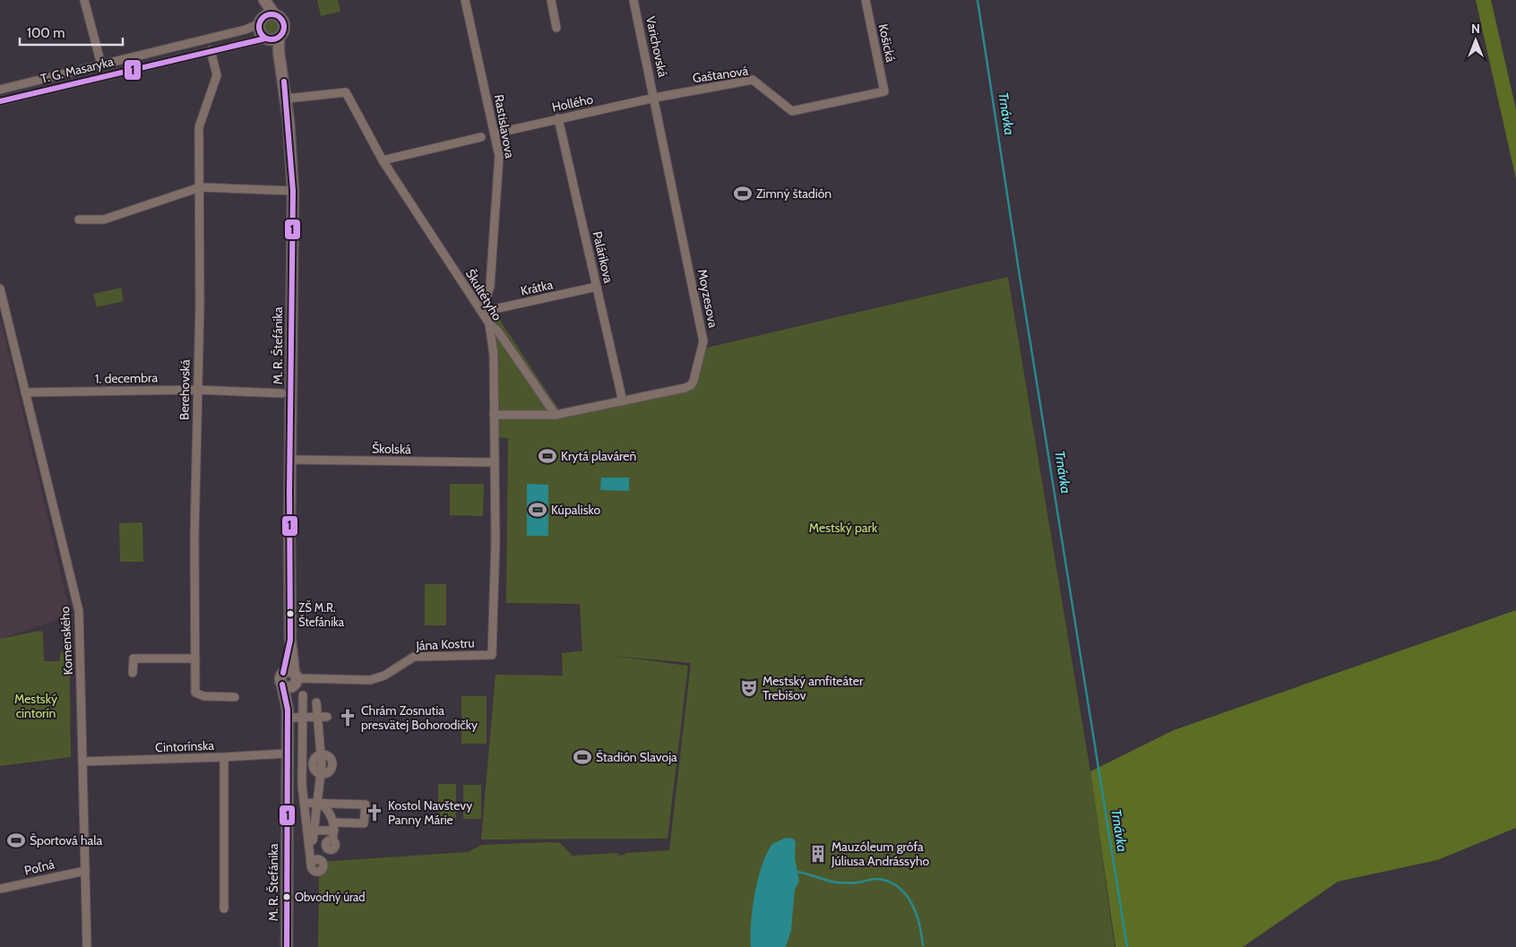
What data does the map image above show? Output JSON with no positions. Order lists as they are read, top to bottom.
{
  "streets": {
    "street": [
      "Košická",
      "Varichovská",
      "T. G. Masaryka",
      "Gaštanová",
      "Hollého",
      "Rastislavova",
      "Palárikova",
      "Krátka",
      "Škultétyho",
      "Moyzesova",
      "M. R. Štefánika",
      "1. decembra",
      "Berehovská",
      "Školská",
      "Komenského",
      "Jána Kostru",
      "Cintorínska",
      "Poľná"
    ]
  },
  "crossings": [
    ["Košická", "Gaštanová"],
    ["Varichovská", "Gaštanová"],
    ["Varichovská", "Hollého"],
    ["Varichovská", "Moyzesova"],
    ["T. G. Masaryka", "M. R. Štefánika"],
    ["T. G. Masaryka", "Berehovská"],
    ["Gaštanová", "Hollého"],
    ["Gaštanová", "Moyzesova"],
    ["Hollého", "Rastislavova"],
    ["Hollého", "Palárikova"],
    ["Hollého", "Moyzesova"],
    ["Rastislavova", "Krátka"],
    ["Rastislavova", "Škultétyho"],
    ["Palárikova", "Krátka"],
    ["Palárikova", "Moyzesova"],
    ["Krátka", "Škultétyho"],
    ["Škultétyho", "Moyzesova"],
    ["Škultétyho", "M. R. Štefánika"],
    ["Škultétyho", "Školská"],
    ["Škultétyho", "Jána Kostru"],
    ["M. R. Štefánika", "Školská"],
    ["M. R. Štefánika", "Jána Kostru"],
    ["M. R. Štefánika", "Cintorínska"],
    ["1. decembra", "Berehovská"],
    ["1. decembra", "Komenského"],
    ["Komenského", "Cintorínska"],
    ["Komenského", "Poľná"]
  ],
  "water": ["Trnávka"],
  "parks": ["Mestský park", "Mestský cintorín"],
  "places": {
    "sports": [
      "Zimný štadión",
      "Krytá plaváreň",
      "Kúpalisko",
      "Štadión Slavoja",
      "Športová hala"
    ],
    "other": ["ZŠ M.R. Štefánika", "Obvodný úrad"],
    "theatre": ["Mestský amfiteáter Trebišov"],
    "church": ["Chrám Zosnutia presvätej Bohorodičky", "Kostol Navštevy Panny Márie"],
    "building": ["Mauzóleum grófa Júliusa Andrássyho"]
  },
  "lines": ["transit line 1"],
  "scale_bar": "100 m",
  "north": "top"
}
